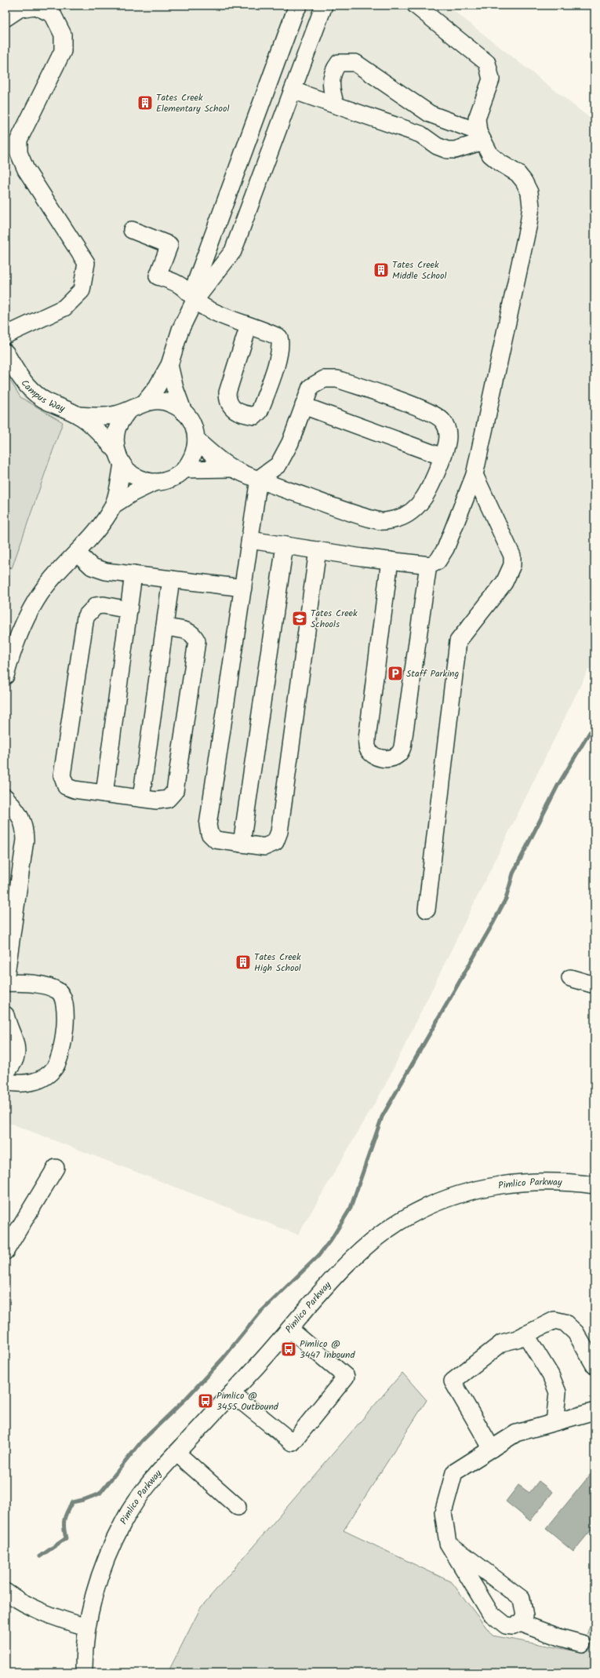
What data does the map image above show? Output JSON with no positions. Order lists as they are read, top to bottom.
{
  "streets": {
    "street": ["Campus Way", "Pimlico Parkway"]
  },
  "places": {
    "building": ["Tates Creek Elementary School", "Tates Creek Middle School", "Tates Creek High School"],
    "school or university": ["Tates Creek Schools"],
    "parking": ["Staff Parking"],
    "bus stop": ["Pimlico @ 3447 Inbound", "Pimlico @ 3455 Outbound"]
  }
}
